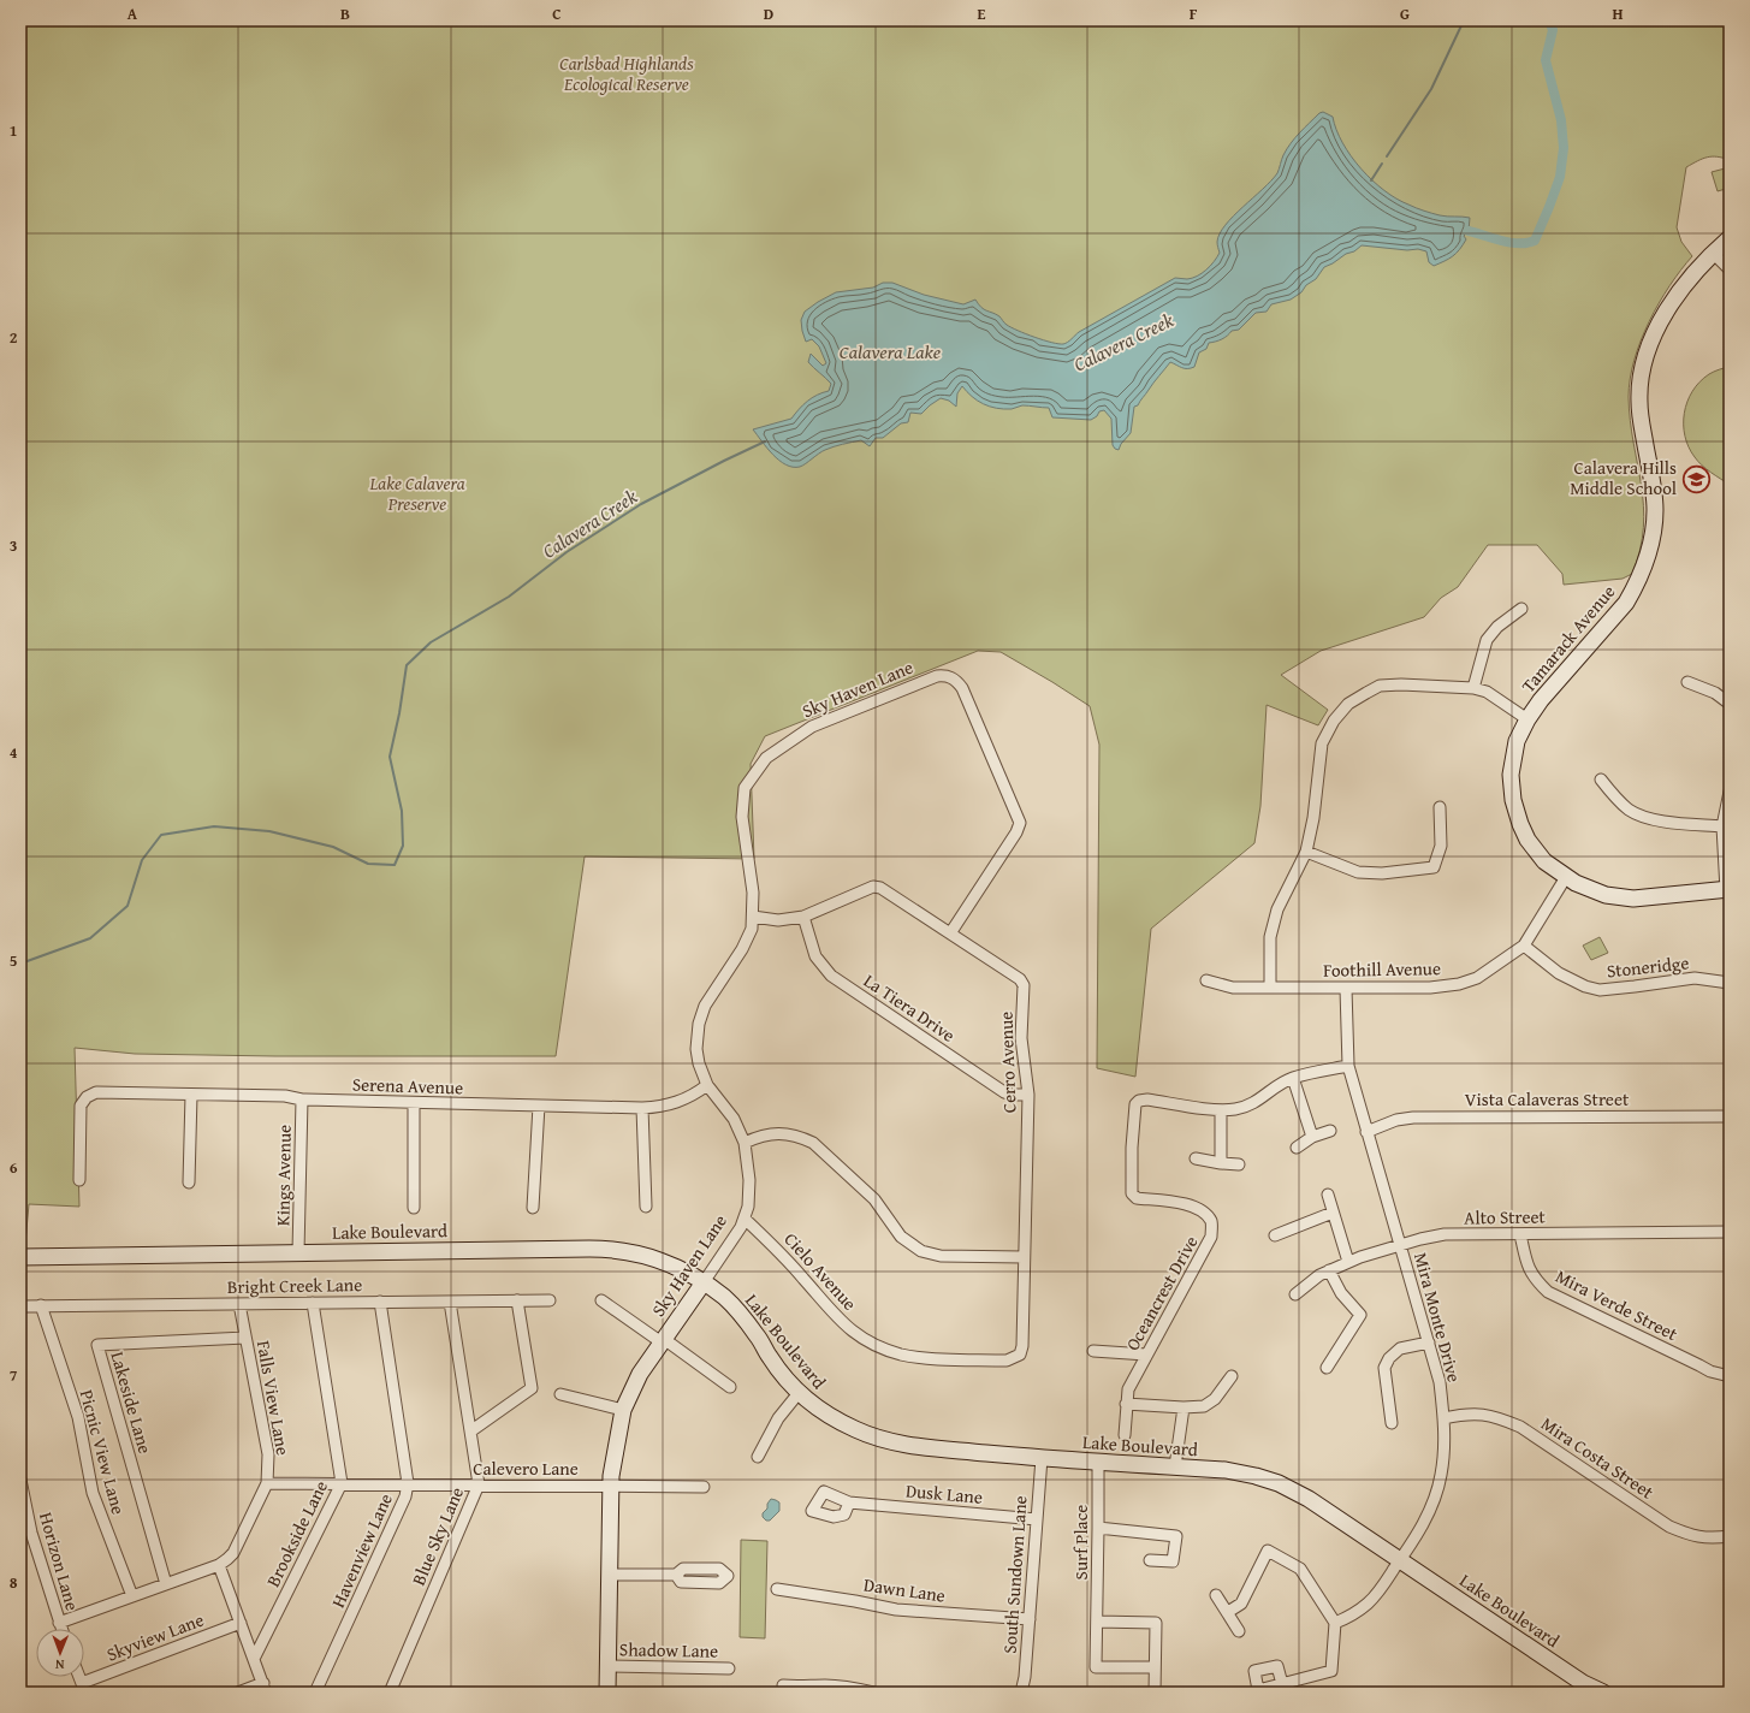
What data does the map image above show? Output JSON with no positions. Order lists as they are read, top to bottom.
{
  "streets": {
    "main road": ["Tamarack Avenue", "Sky Haven Lane", "Lake Boulevard"],
    "street": [
      "Stoneridge",
      "Foothill Avenue",
      "La Tiera Drive",
      "Cerro Avenue",
      "Serena Avenue",
      "Vista Calaveras Street",
      "Kings Avenue",
      "Alto Street",
      "Cielo Avenue",
      "Bright Creek Lane",
      "Oceancrest Drive",
      "Mira Verde Street",
      "Mira Monte Drive",
      "Falls View Lane",
      "Lakeside Lane",
      "Picnic View Lane",
      "Mira Costa Street",
      "Calevero Lane",
      "Dusk Lane",
      "Brookside Lane",
      "Blue Sky Lane",
      "Surf Place",
      "Havenview Lane",
      "Horizon Lane",
      "South Sundown Lane",
      "Dawn Lane",
      "Skyview Lane",
      "Shadow Lane"
    ]
  },
  "crossings": [
    ["Tamarack Avenue", "Foothill Avenue"],
    ["Sky Haven Lane", "Cerro Avenue"],
    ["Sky Haven Lane", "Serena Avenue"],
    ["Sky Haven Lane", "Lake Boulevard"],
    ["Sky Haven Lane", "Cielo Avenue"],
    ["Sky Haven Lane", "Calevero Lane"],
    ["Sky Haven Lane", "Shadow Lane"],
    ["Stoneridge", "Foothill Avenue"],
    ["Foothill Avenue", "Mira Monte Drive"],
    ["La Tiera Drive", "Cerro Avenue"],
    ["Cerro Avenue", "Cielo Avenue"],
    ["Serena Avenue", "Kings Avenue"],
    ["Vista Calaveras Street", "Mira Monte Drive"],
    ["Kings Avenue", "Lake Boulevard"],
    ["Alto Street", "Mira Verde Street"],
    ["Alto Street", "Mira Monte Drive"],
    ["Lake Boulevard", "Mira Monte Drive"],
    ["Lake Boulevard", "Surf Place"],
    ["Lake Boulevard", "South Sundown Lane"],
    ["Bright Creek Lane", "Falls View Lane"],
    ["Bright Creek Lane", "Picnic View Lane"],
    ["Bright Creek Lane", "Brookside Lane"],
    ["Bright Creek Lane", "Blue Sky Lane"],
    ["Bright Creek Lane", "Havenview Lane"],
    ["Mira Monte Drive", "Mira Costa Street"],
    ["Falls View Lane", "Lakeside Lane"],
    ["Falls View Lane", "Picnic View Lane"],
    ["Falls View Lane", "Calevero Lane"],
    ["Falls View Lane", "Horizon Lane"],
    ["Calevero Lane", "Brookside Lane"],
    ["Calevero Lane", "Blue Sky Lane"],
    ["Calevero Lane", "Havenview Lane"],
    ["Dusk Lane", "South Sundown Lane"],
    ["South Sundown Lane", "Dawn Lane"]
  ],
  "water": ["Calavera Creek", "Calavera Lake"],
  "parks": ["Carlsbad Highlands Ecological Reserve", "Lake Calavera Preserve"],
  "places": {
    "school or university": ["Calavera Hills Middle School"]
  },
  "north": "bottom",
  "grid": {
    "columns": [
      "A",
      "B",
      "C",
      "D",
      "E",
      "F",
      "G",
      "H"
    ],
    "rows": [
      "1",
      "2",
      "3",
      "4",
      "5",
      "6",
      "7",
      "8"
    ]
  }
}
